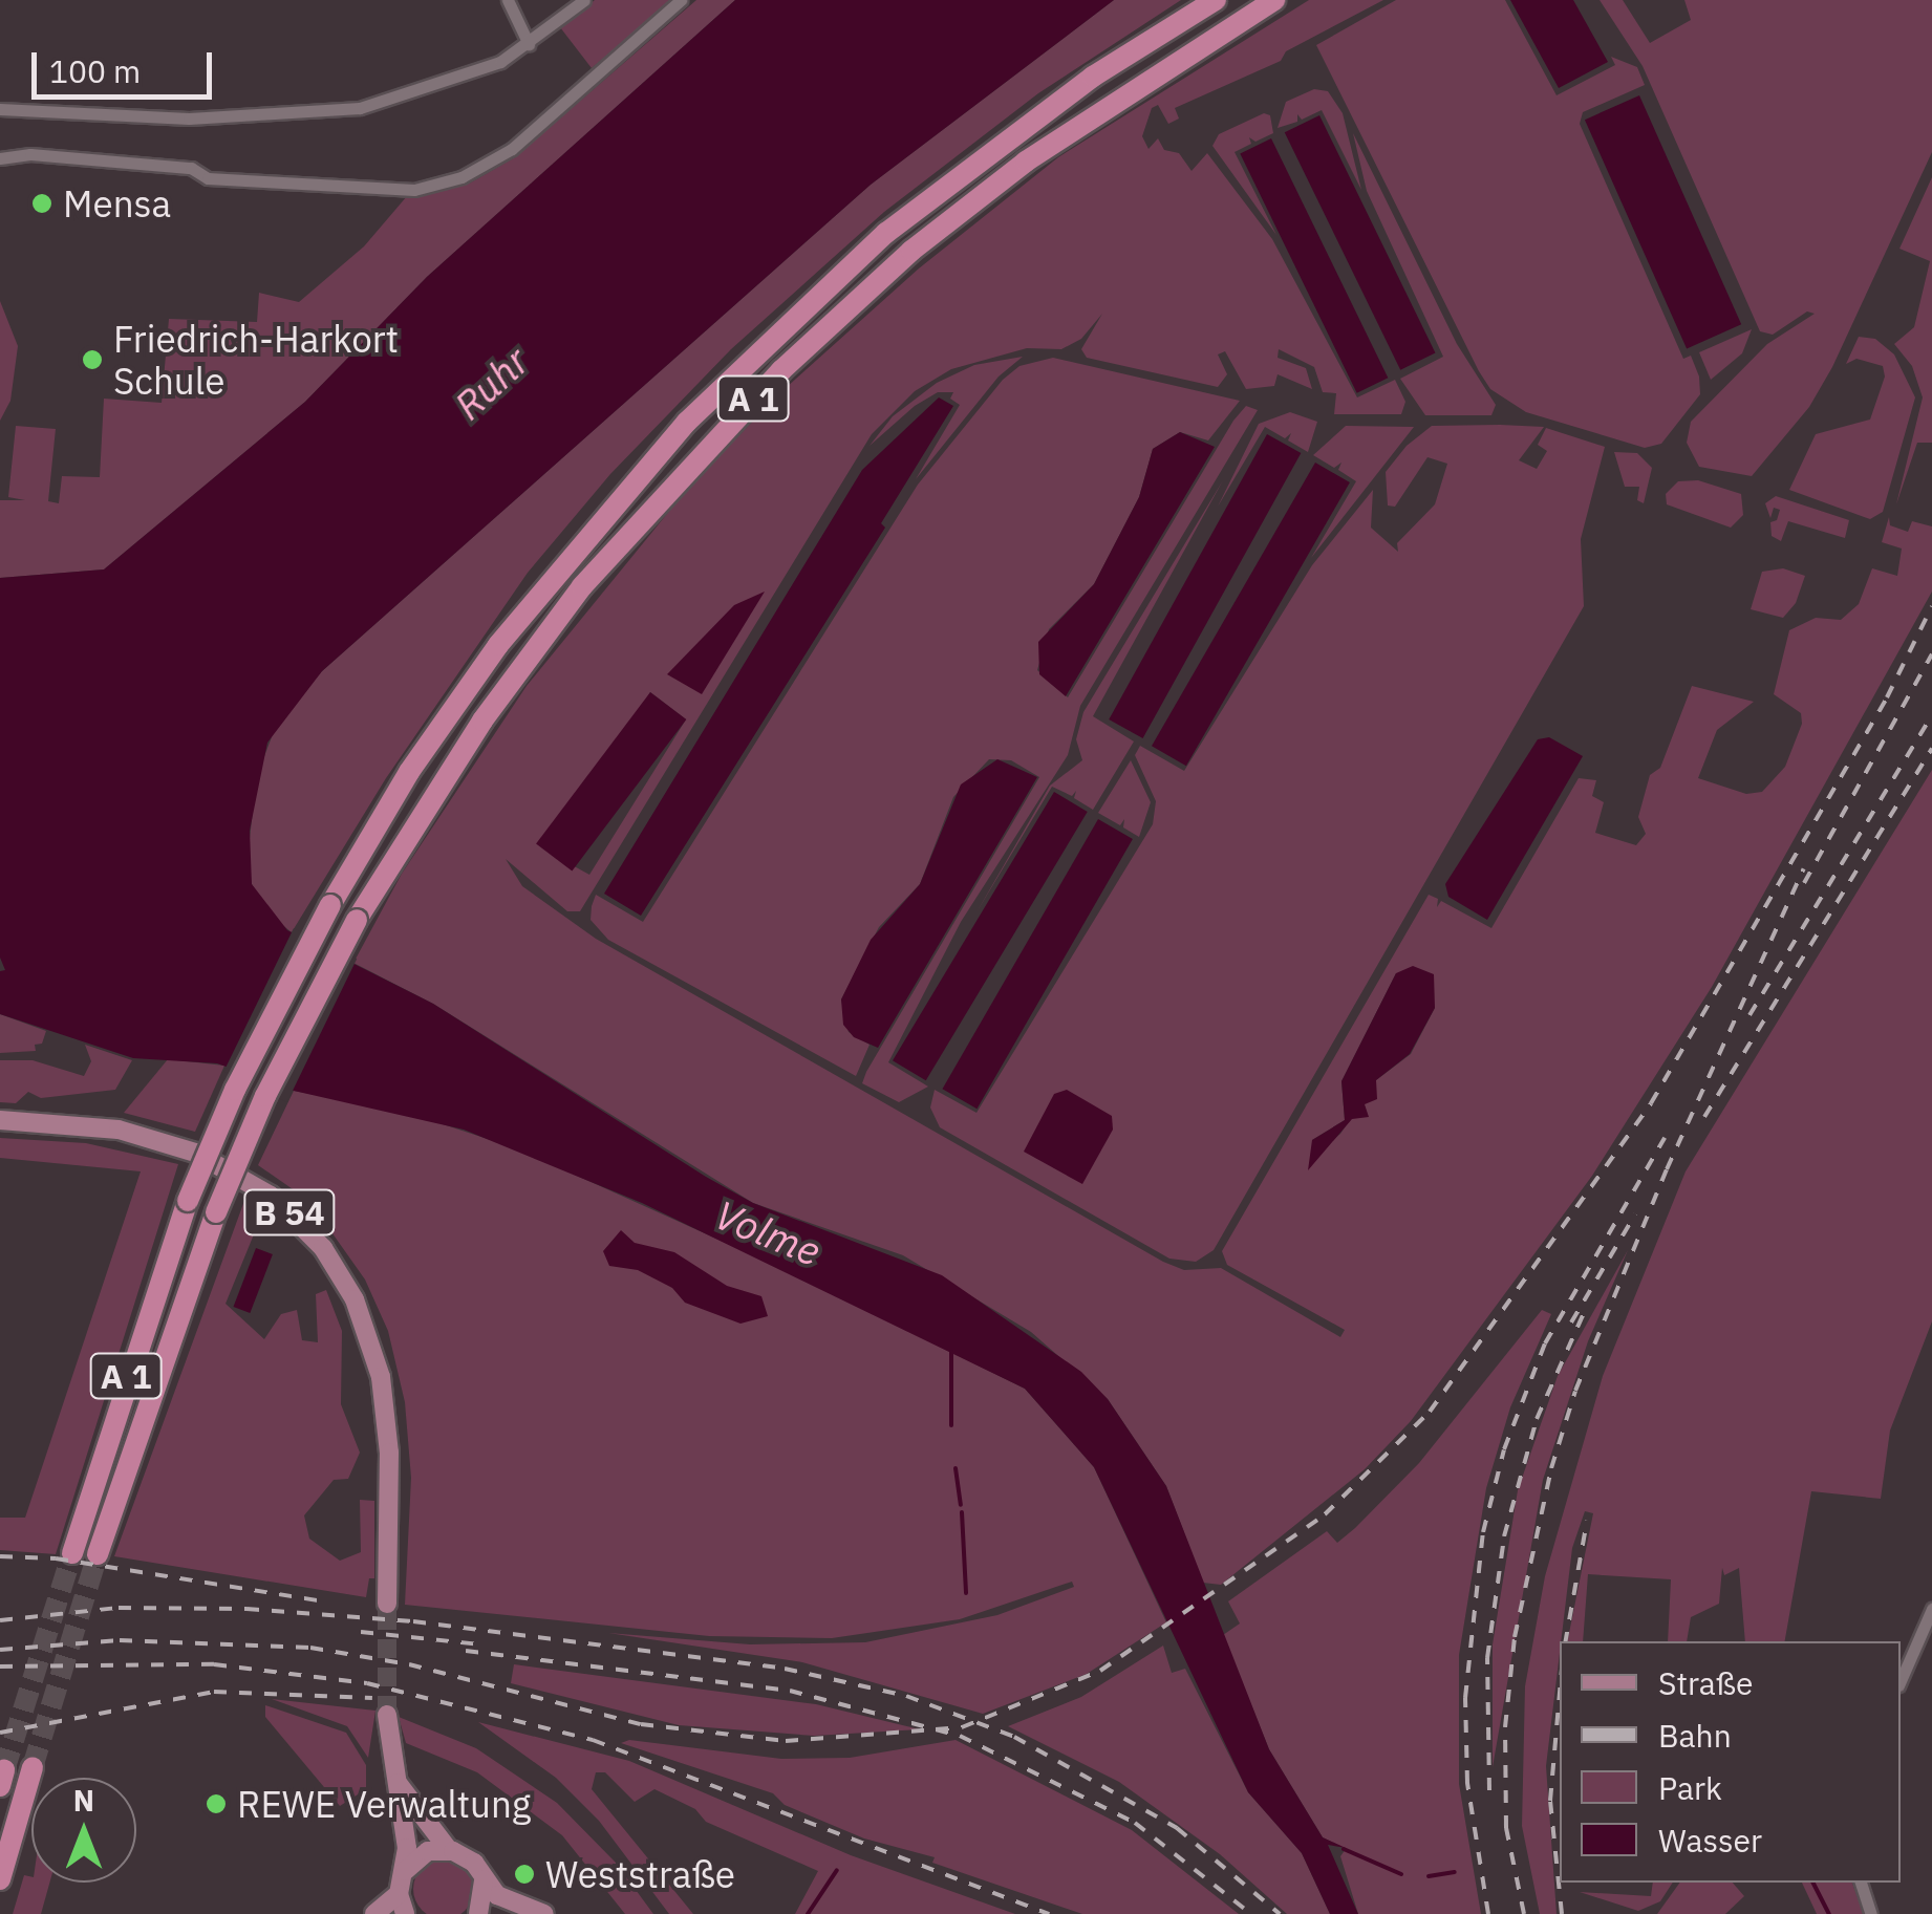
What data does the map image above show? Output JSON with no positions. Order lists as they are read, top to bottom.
{
  "streets": {
    "highway": ["A 1"],
    "main road": ["B 54"]
  },
  "water": ["Ruhr", "Volme"],
  "places": [
    "Mensa",
    "Friedrich-Harkort Schule",
    "REWE Verwaltung",
    "Weststraße"
  ],
  "legend": [
    "Straße",
    "Bahn",
    "Park",
    "Wasser"
  ],
  "scale_bar": "100 m",
  "north": "top"
}
